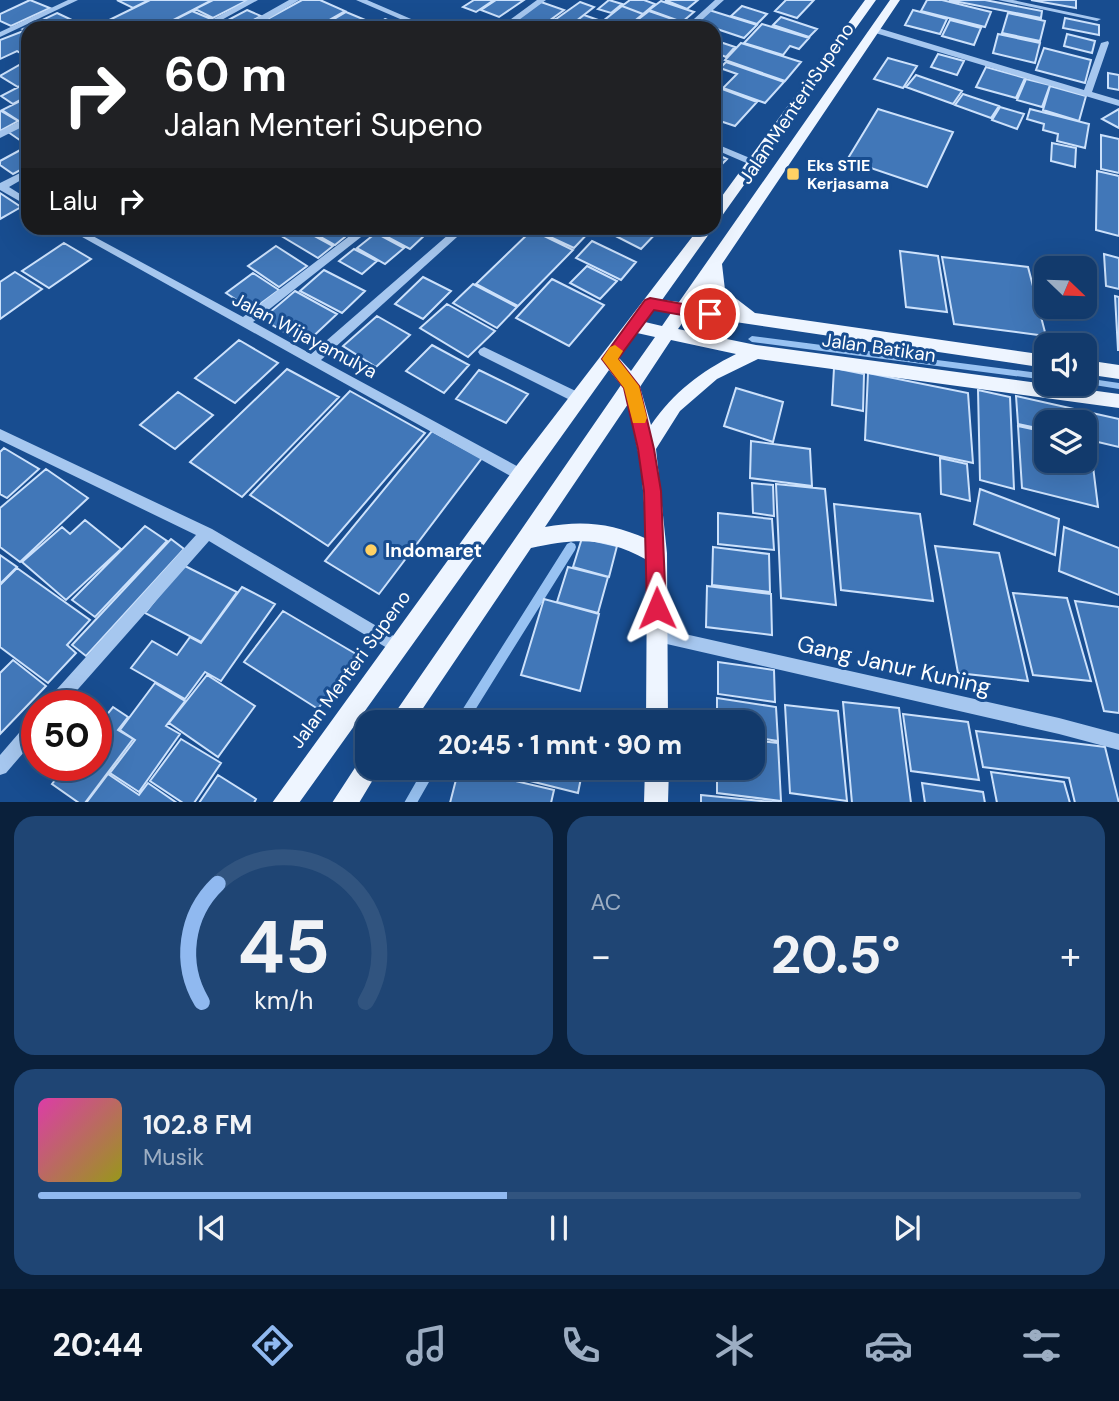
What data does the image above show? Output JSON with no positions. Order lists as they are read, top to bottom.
{
  "streets": {
    "main road": ["Jalan Menteri Supeno", "Jalan Batikan"],
    "street": ["Jalan Wijayamulya", "Gang Janur Kuning"]
  },
  "crossings": [
    ["Jalan Menteri Supeno", "Jalan Wijayamulya"],
    ["Jalan Menteri Supeno", "Jalan Batikan"]
  ],
  "places": {
    "transit": ["Eks STIE Kerjasama"],
    "other": ["Indomaret"]
  },
  "north": "bottom right",
  "page": {
    "turn": ["60 m", "Jalan Menteri Supeno"],
    "then": "Lalu",
    "limit": "50",
    "trip": "20:45 · 1 mnt · 90 m",
    "tile": "AC",
    "heat": ["−", "20.5°", "+"],
    "song": ["102.8 FM", "Musik"],
    "tabs": "20:44",
    "gauge": ["45", "km/h"]
  }
}
